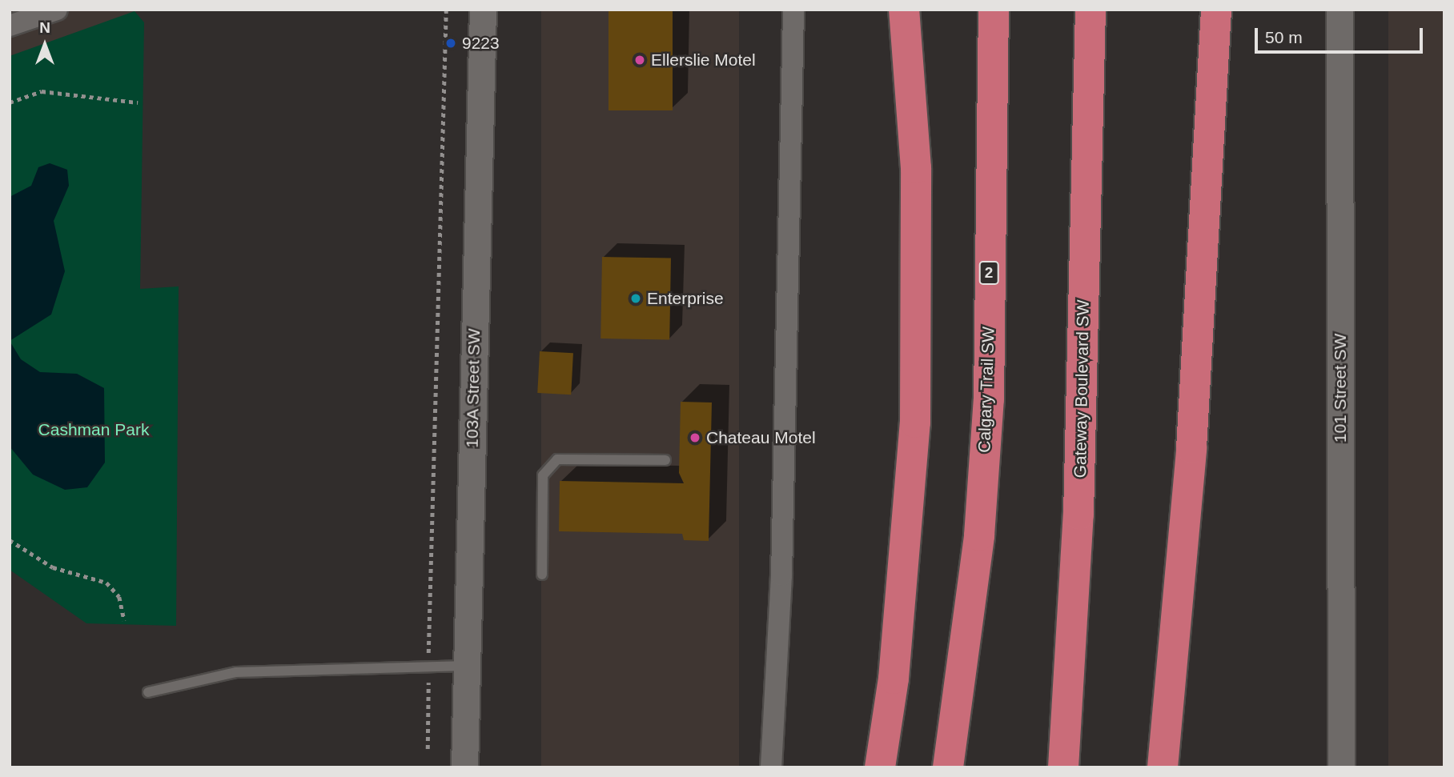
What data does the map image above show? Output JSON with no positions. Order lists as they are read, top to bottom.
{
  "streets": {
    "highway": ["2", "Gateway Boulevard SW", "Calgary Trail SW"],
    "street": ["103A Street SW", "101 Street SW"]
  },
  "parks": ["Cashman Park"],
  "places": [
    "9223",
    "Ellerslie Motel",
    "Enterprise",
    "Chateau Motel"
  ],
  "scale_bar": "50 m",
  "north": "top"
}
